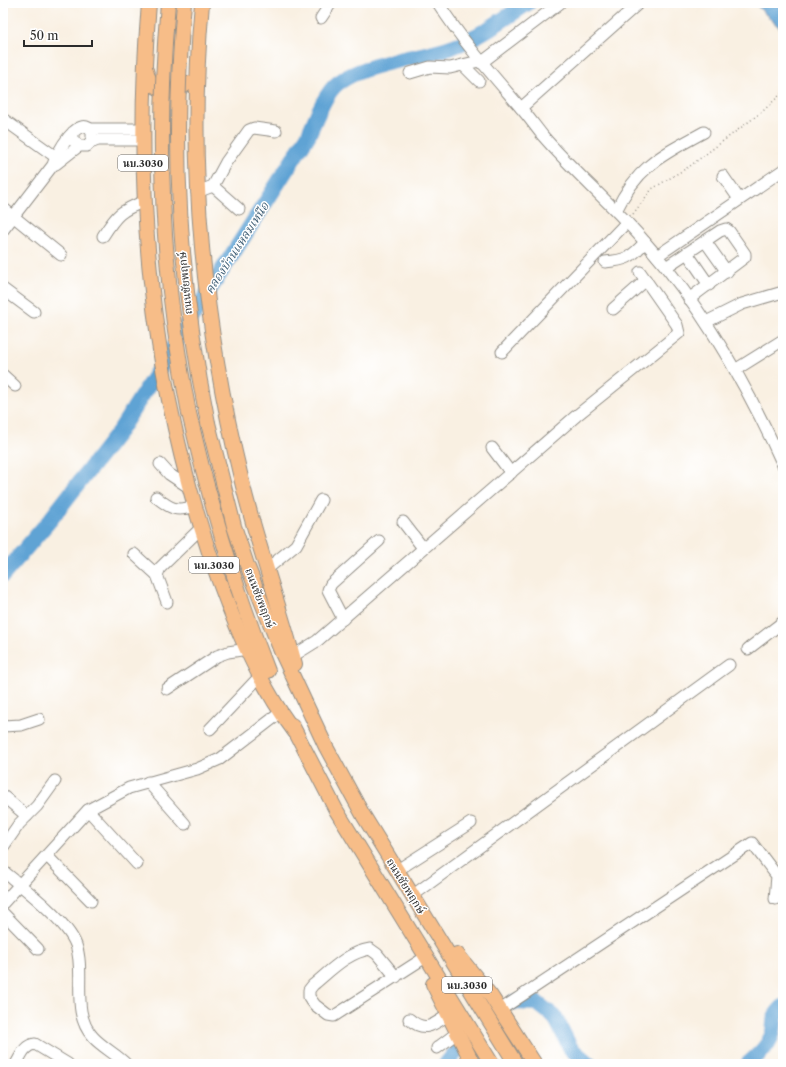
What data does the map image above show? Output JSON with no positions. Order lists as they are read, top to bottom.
{
  "streets": {
    "main road": ["นบ.3030", "ถนนชัยพฤกษ์"]
  },
  "water": ["คลองบ้านแหลมเหนือ"],
  "scale_bar": "50 m"
}
